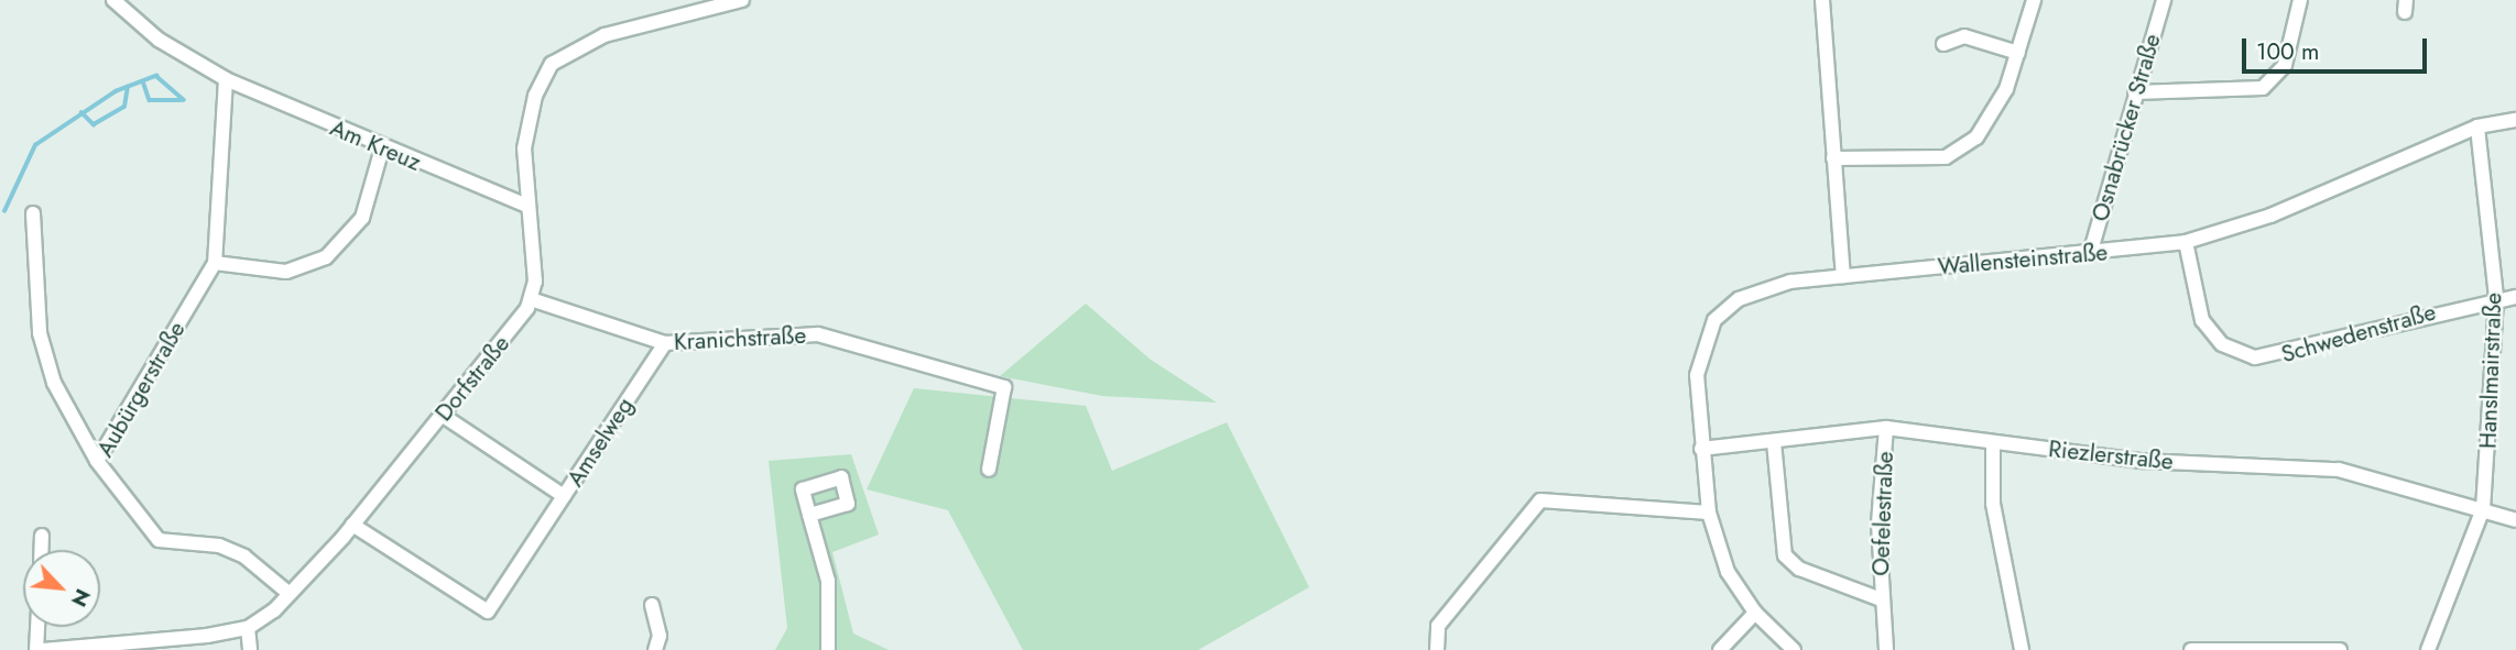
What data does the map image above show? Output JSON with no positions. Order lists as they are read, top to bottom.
{
  "streets": {
    "street": [
      "Osnabrücker Straße",
      "Am Kreuz",
      "Wallensteinstraße",
      "Schwedenstraße",
      "Kranichstraße",
      "Hanslmairstraße",
      "Dorfstraße",
      "Aubürgerstraße",
      "Amselweg",
      "Riezlerstraße",
      "Oefelestraße"
    ]
  },
  "crossings": [
    ["Osnabrücker Straße", "Wallensteinstraße"],
    ["Am Kreuz", "Aubürgerstraße"],
    ["Wallensteinstraße", "Schwedenstraße"],
    ["Wallensteinstraße", "Hanslmairstraße"],
    ["Wallensteinstraße", "Riezlerstraße"],
    ["Schwedenstraße", "Hanslmairstraße"],
    ["Kranichstraße", "Dorfstraße"],
    ["Kranichstraße", "Amselweg"],
    ["Hanslmairstraße", "Riezlerstraße"],
    ["Dorfstraße", "Aubürgerstraße"],
    ["Dorfstraße", "Amselweg"],
    ["Riezlerstraße", "Oefelestraße"]
  ],
  "scale_bar": "100 m",
  "north": "bottom right"
}
